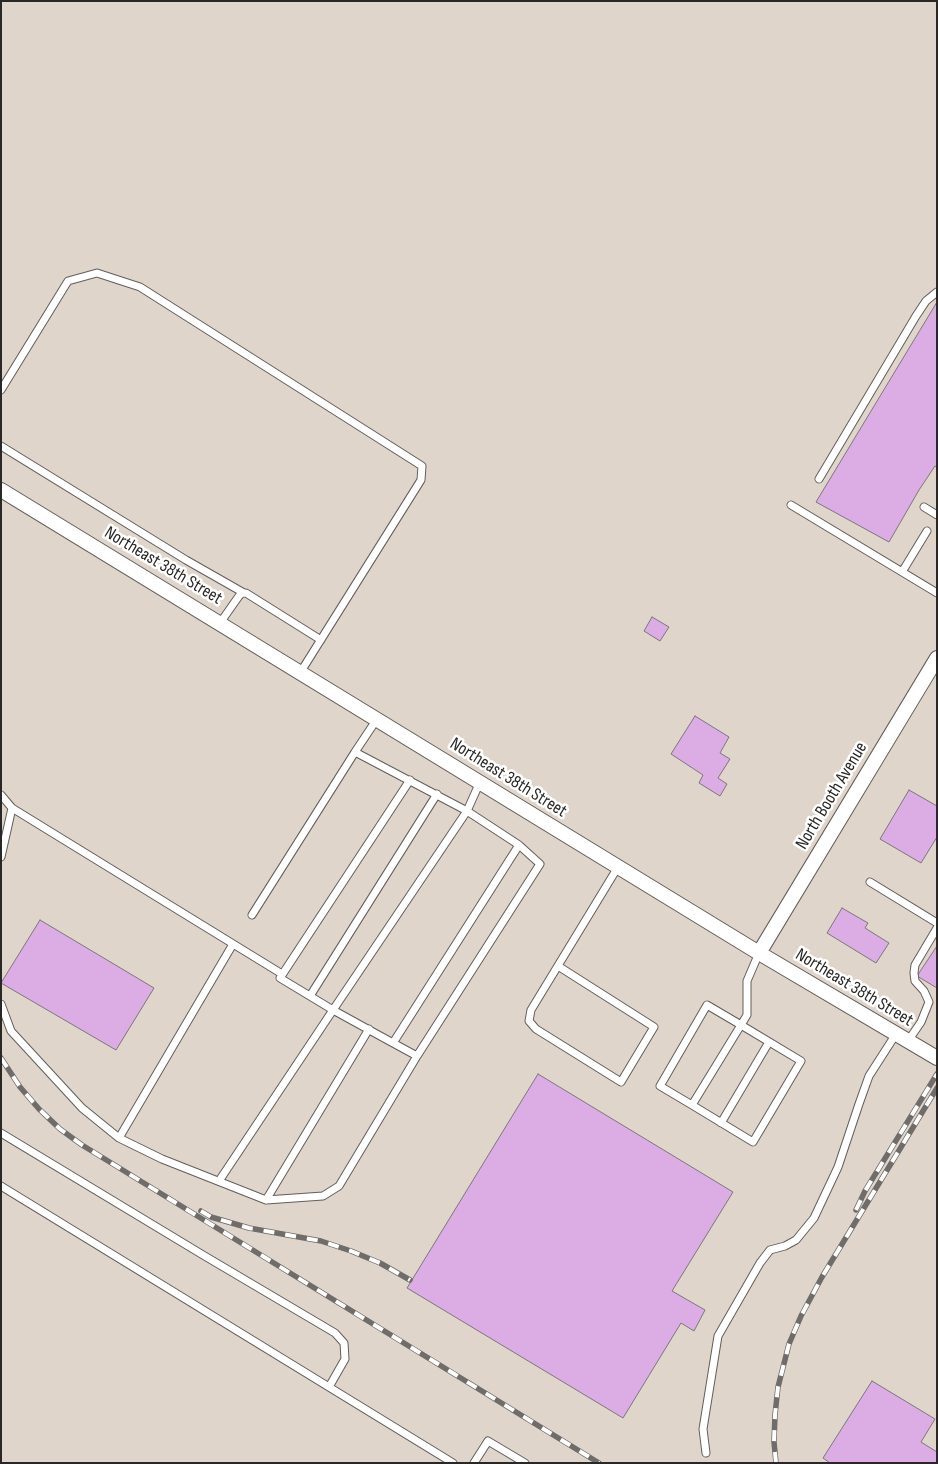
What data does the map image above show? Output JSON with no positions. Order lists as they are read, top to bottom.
{
  "streets": {
    "street": ["Northeast 38th Street", "North Booth Avenue"]
  },
  "crossings": [
    ["Northeast 38th Street", "North Booth Avenue"]
  ]
}
